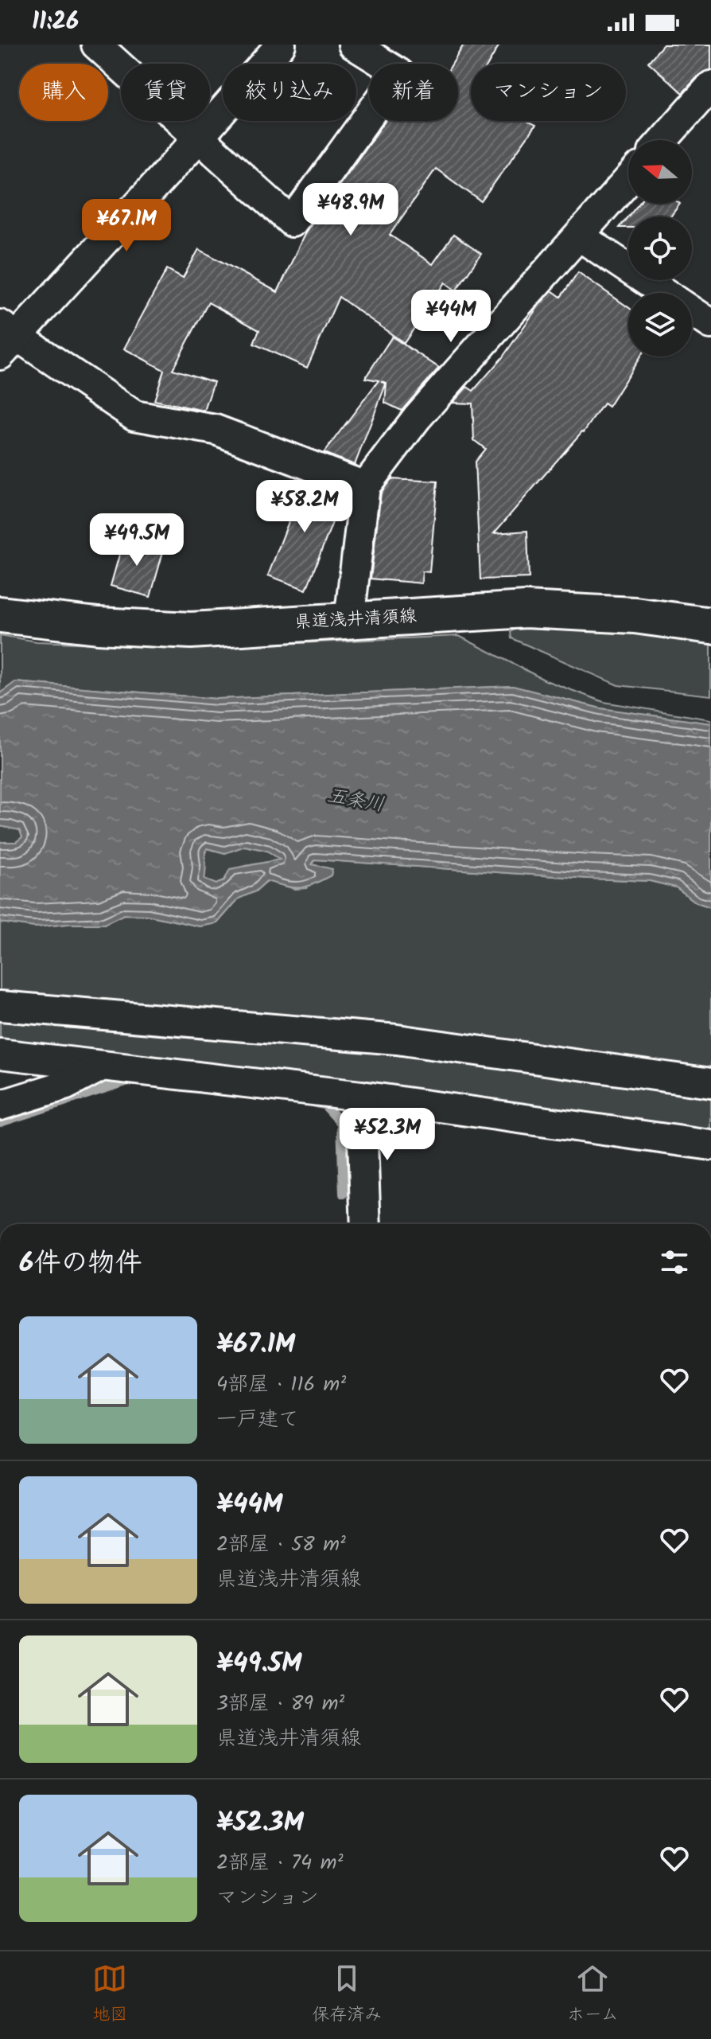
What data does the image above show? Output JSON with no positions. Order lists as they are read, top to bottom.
{
  "streets": {
    "main road": ["県道浅井清須線"]
  },
  "water": ["五条川"],
  "north": "left",
  "page": {
    "status": "11:26",
    "chip": [
      "購入",
      "賃貸",
      "絞り込み",
      "新着",
      "マンション"
    ],
    "price": [
      "¥48.9M",
      "¥67.1M",
      "¥44M",
      "¥58.2M",
      "¥49.5M",
      "¥52.3M"
    ],
    "heading": "6件の物件",
    "list": [
      {
        "name": "¥67.1M",
        "note": "4部屋 · 116 m² · 一戸建て"
      },
      {
        "name": "¥44M",
        "note": "2部屋 · 58 m² · 県道浅井清須線"
      },
      {
        "name": "¥49.5M",
        "note": "3部屋 · 89 m² · 県道浅井清須線"
      },
      {
        "name": "¥52.3M",
        "note": "2部屋 · 74 m² · マンション"
      }
    ],
    "tabs": ["地図", "保存済み", "ホーム"]
  }
}
